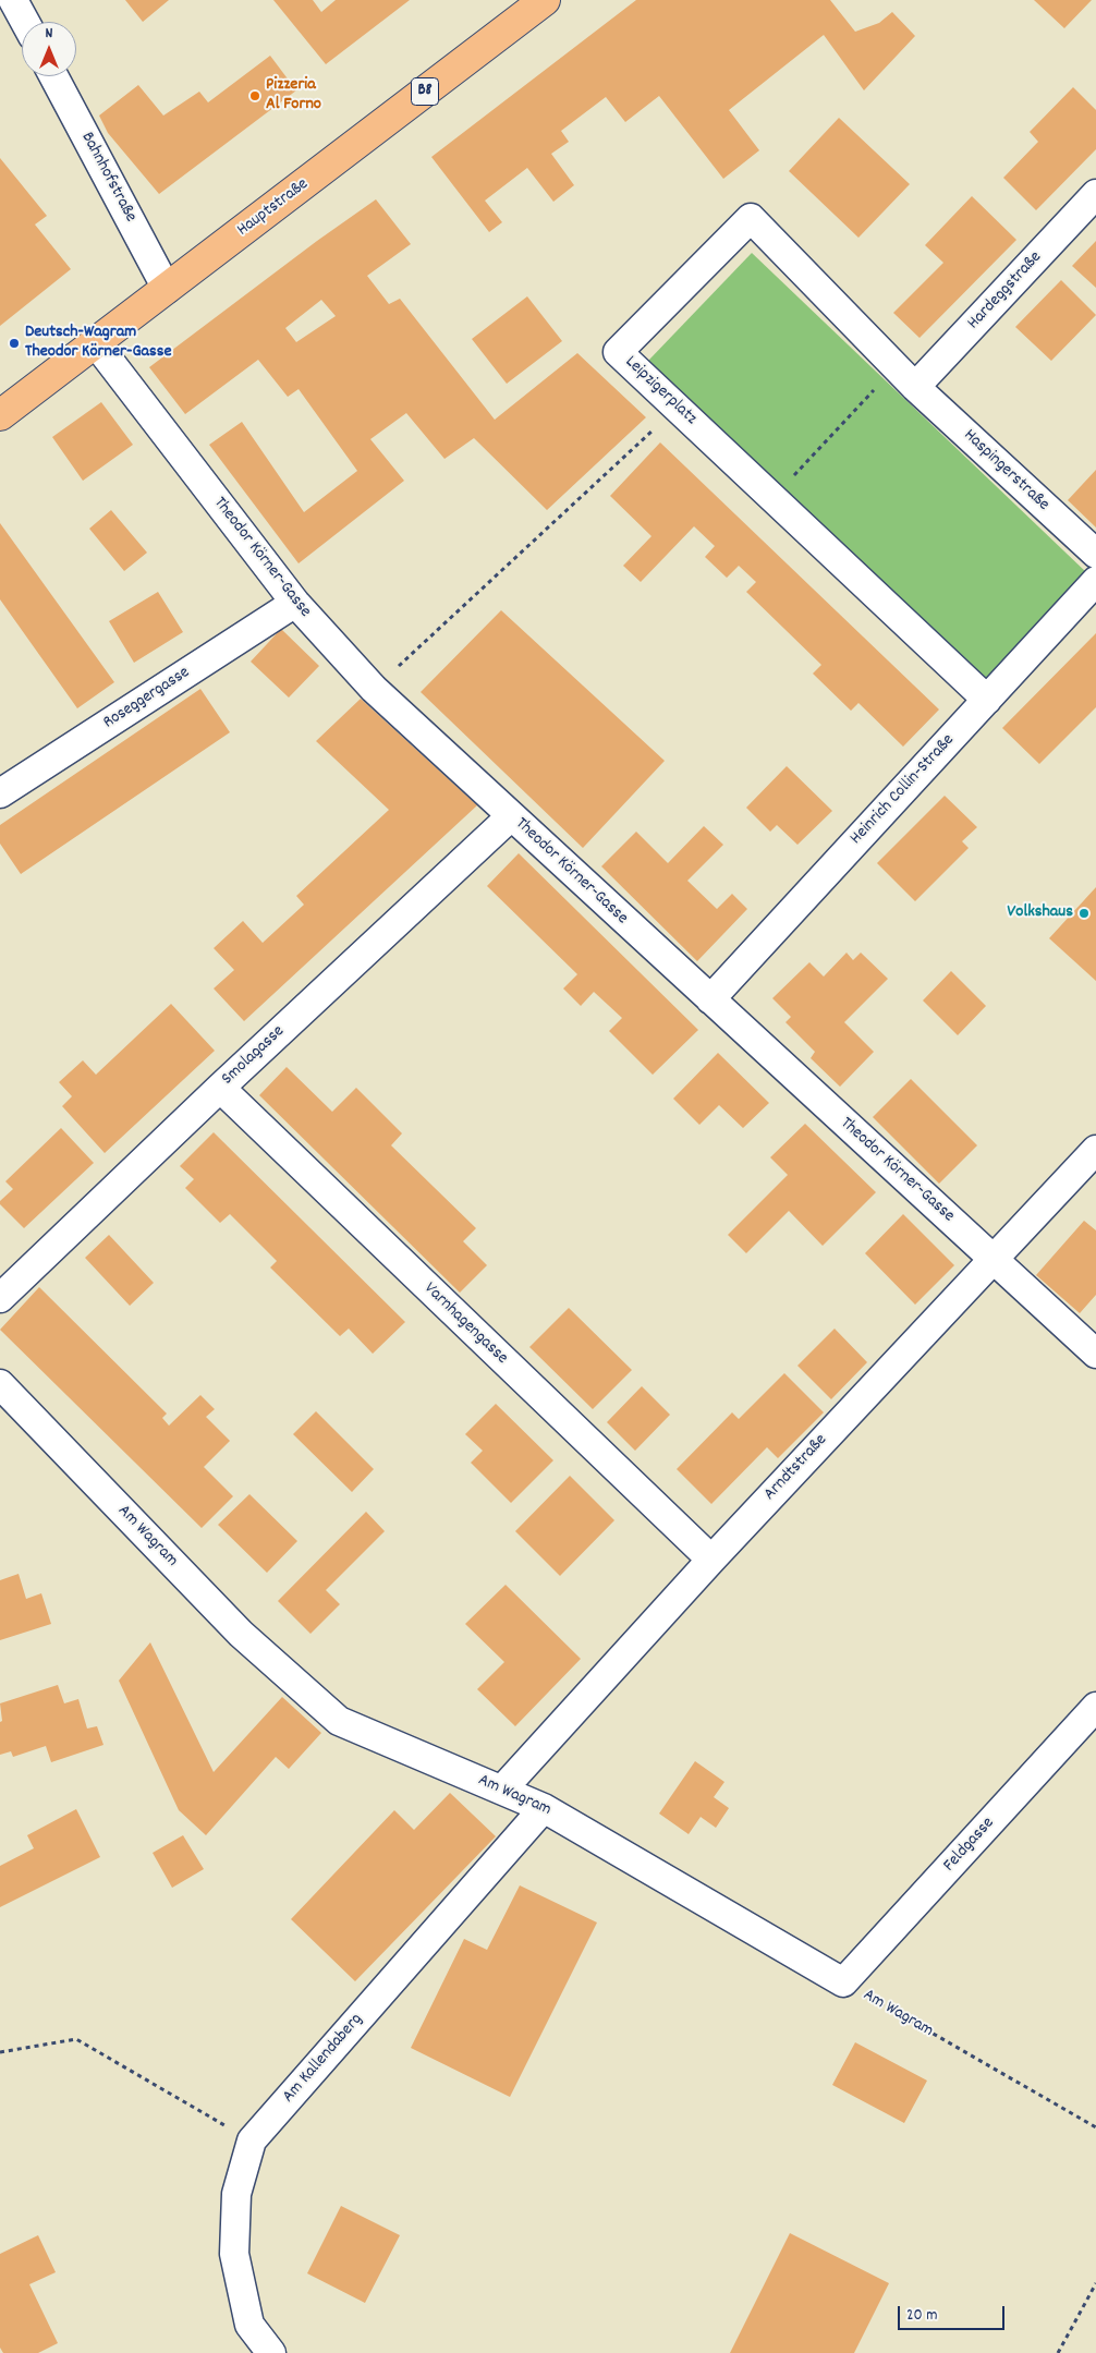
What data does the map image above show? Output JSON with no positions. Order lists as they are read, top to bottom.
{
  "streets": {
    "main road": ["B8", "Hauptstraße"],
    "street": [
      "Bahnhofstraße",
      "Hardeggstraße",
      "Leipzigerplatz",
      "Haspingerstraße",
      "Theodor Körner-Gasse",
      "Roseggergasse",
      "Heinrich Collin-Straße",
      "Smolagasse",
      "Varnhagengasse",
      "Arndtstraße",
      "Am Wagram",
      "Feldgasse",
      "Am Kallendaberg"
    ]
  },
  "crossings": [
    ["Bahnhofstraße", "Hauptstraße"],
    ["Hauptstraße", "Theodor Körner-Gasse"],
    ["Hardeggstraße", "Leipzigerplatz"],
    ["Hardeggstraße", "Haspingerstraße"],
    ["Leipzigerplatz", "Haspingerstraße"],
    ["Leipzigerplatz", "Heinrich Collin-Straße"],
    ["Theodor Körner-Gasse", "Roseggergasse"],
    ["Theodor Körner-Gasse", "Heinrich Collin-Straße"],
    ["Theodor Körner-Gasse", "Smolagasse"],
    ["Theodor Körner-Gasse", "Arndtstraße"],
    ["Smolagasse", "Varnhagengasse"],
    ["Varnhagengasse", "Arndtstraße"],
    ["Arndtstraße", "Am Wagram"],
    ["Am Wagram", "Feldgasse"],
    ["Am Wagram", "Am Kallendaberg"]
  ],
  "places": ["Pizzeria Al Forno", "Deutsch-Wagram Theodor Körner-Gasse", "Volkshaus"],
  "scale_bar": "20 m",
  "north": "top"
}
